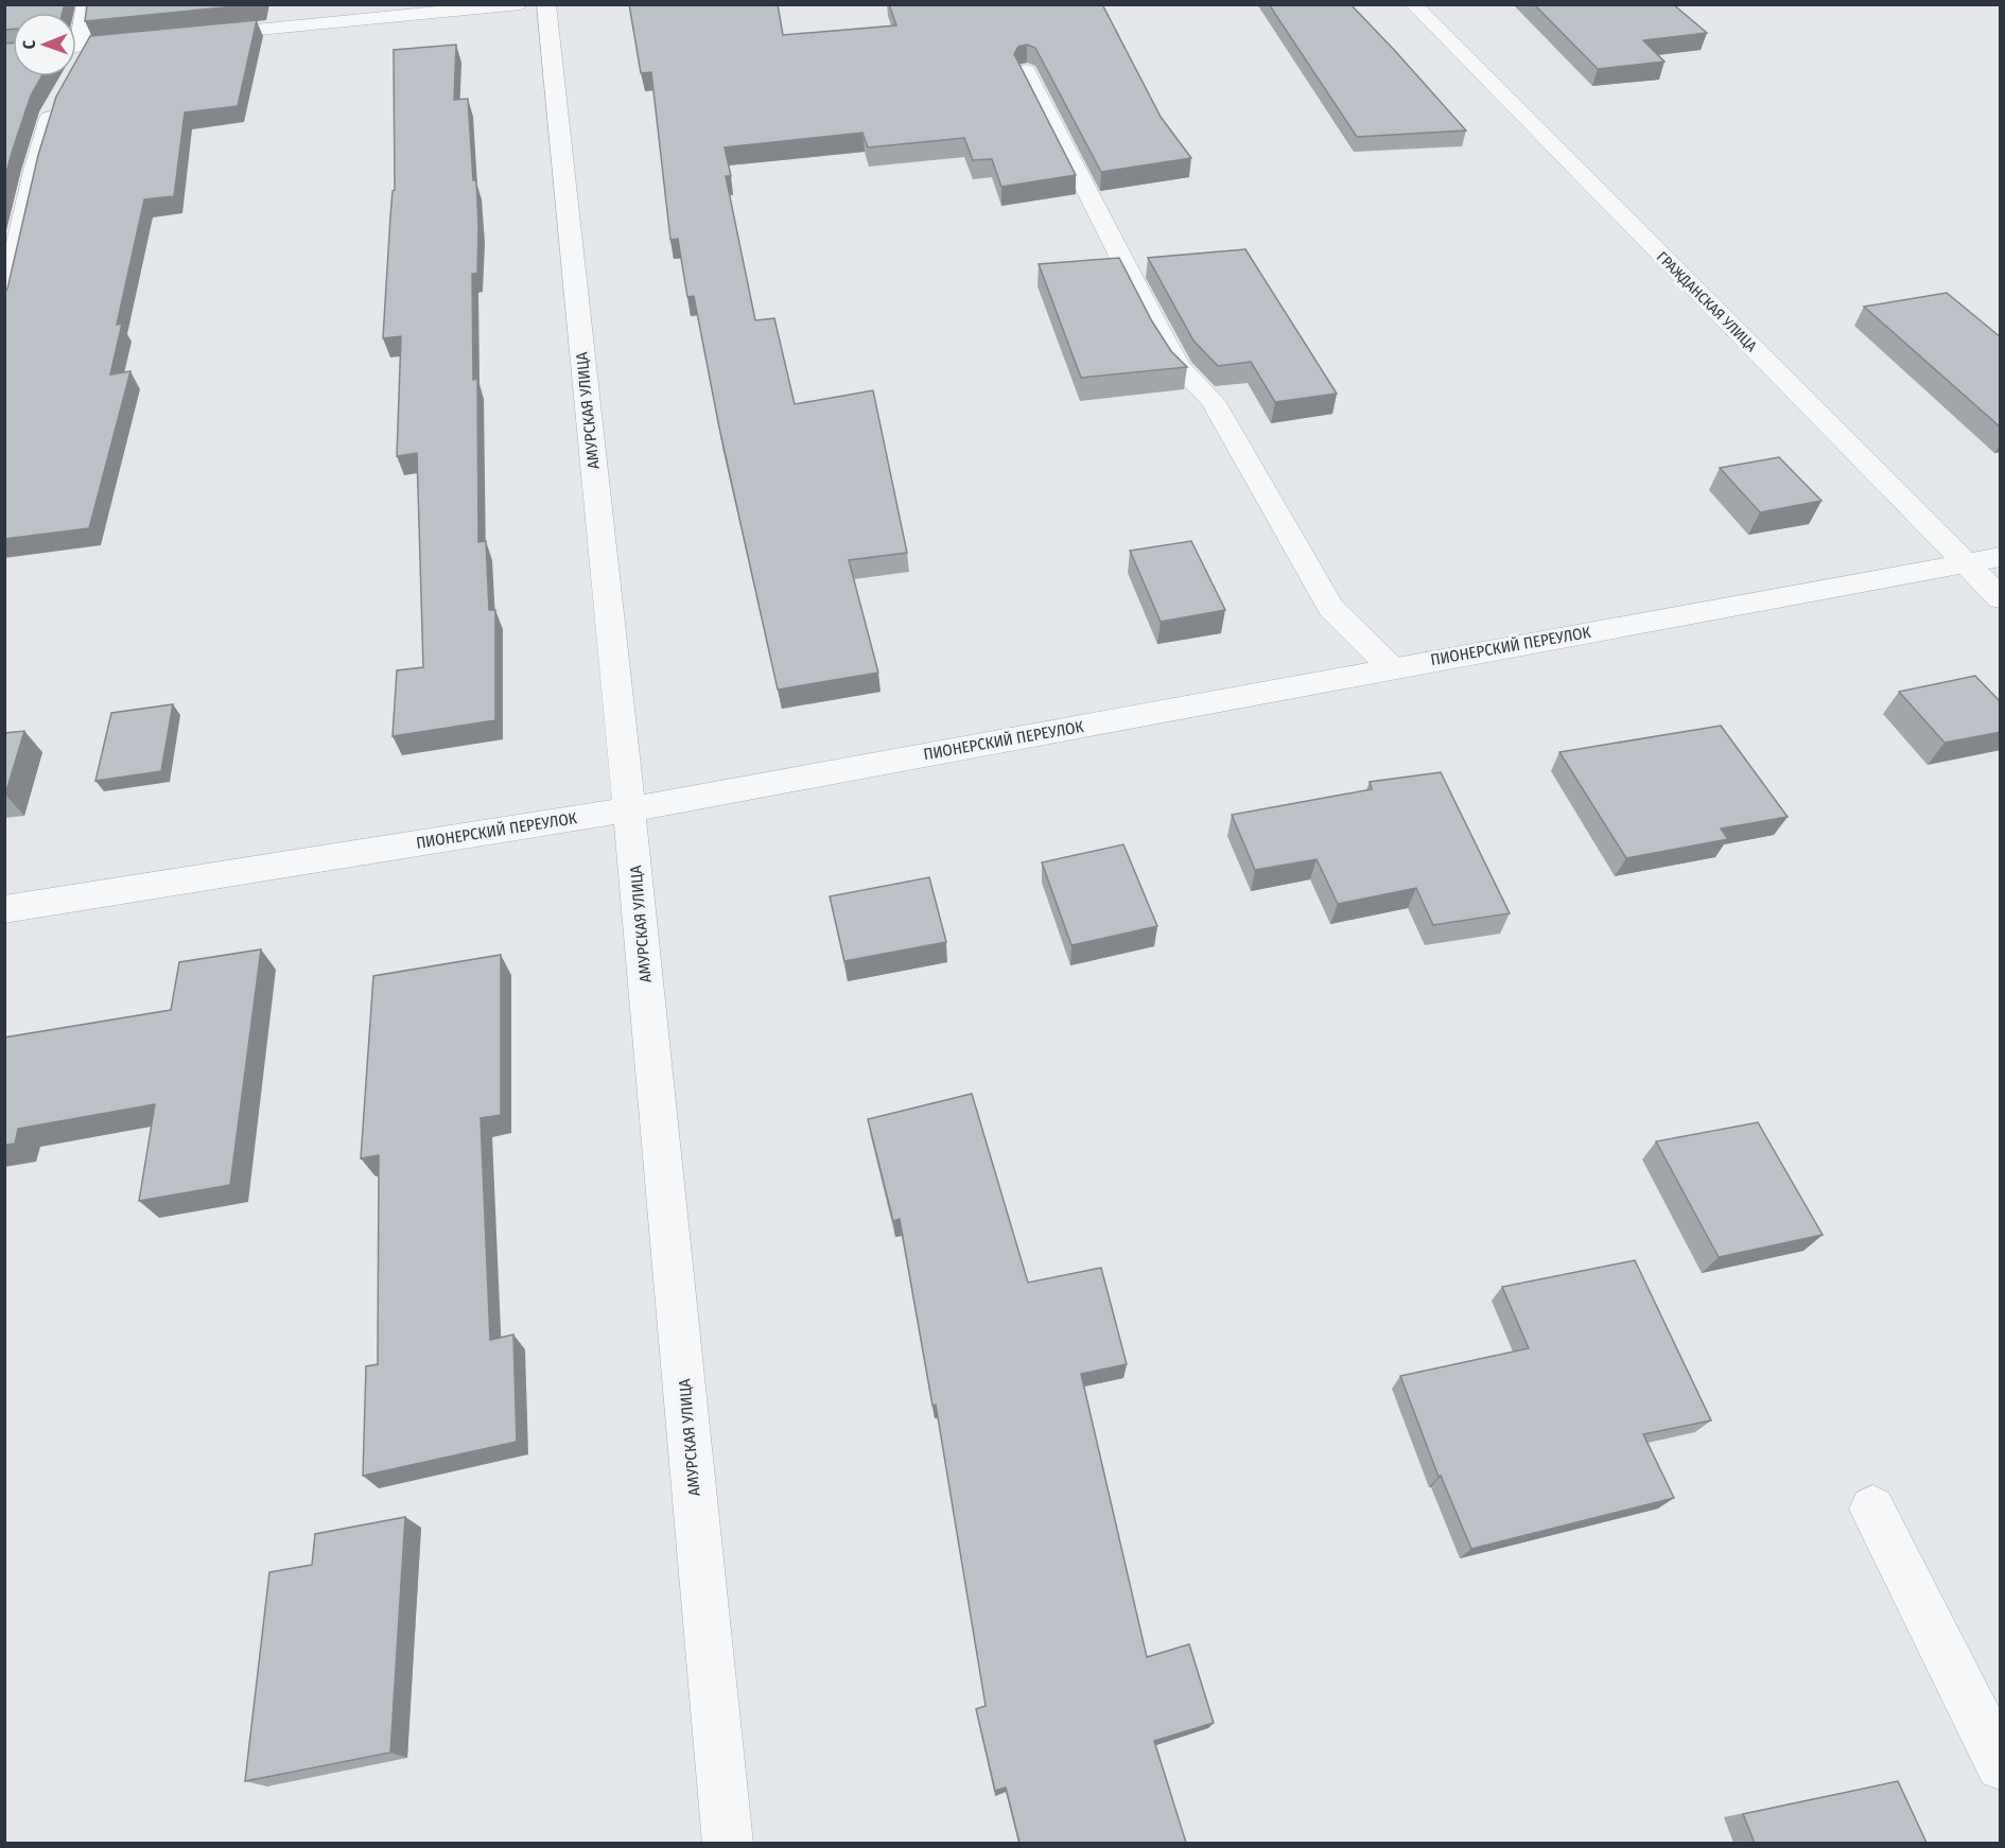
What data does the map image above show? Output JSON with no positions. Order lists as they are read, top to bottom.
{
  "streets": {
    "street": ["ГРАЖДАНСКАЯ УЛИЦА", "АМУРСКАЯ УЛИЦА", "ПИОНЕРСКИЙ ПЕРЕУЛОК"]
  },
  "crossings": [
    ["ГРАЖДАНСКАЯ УЛИЦА", "ПИОНЕРСКИЙ ПЕРЕУЛОК"],
    ["АМУРСКАЯ УЛИЦА", "ПИОНЕРСКИЙ ПЕРЕУЛОК"]
  ],
  "north": "left"
}
